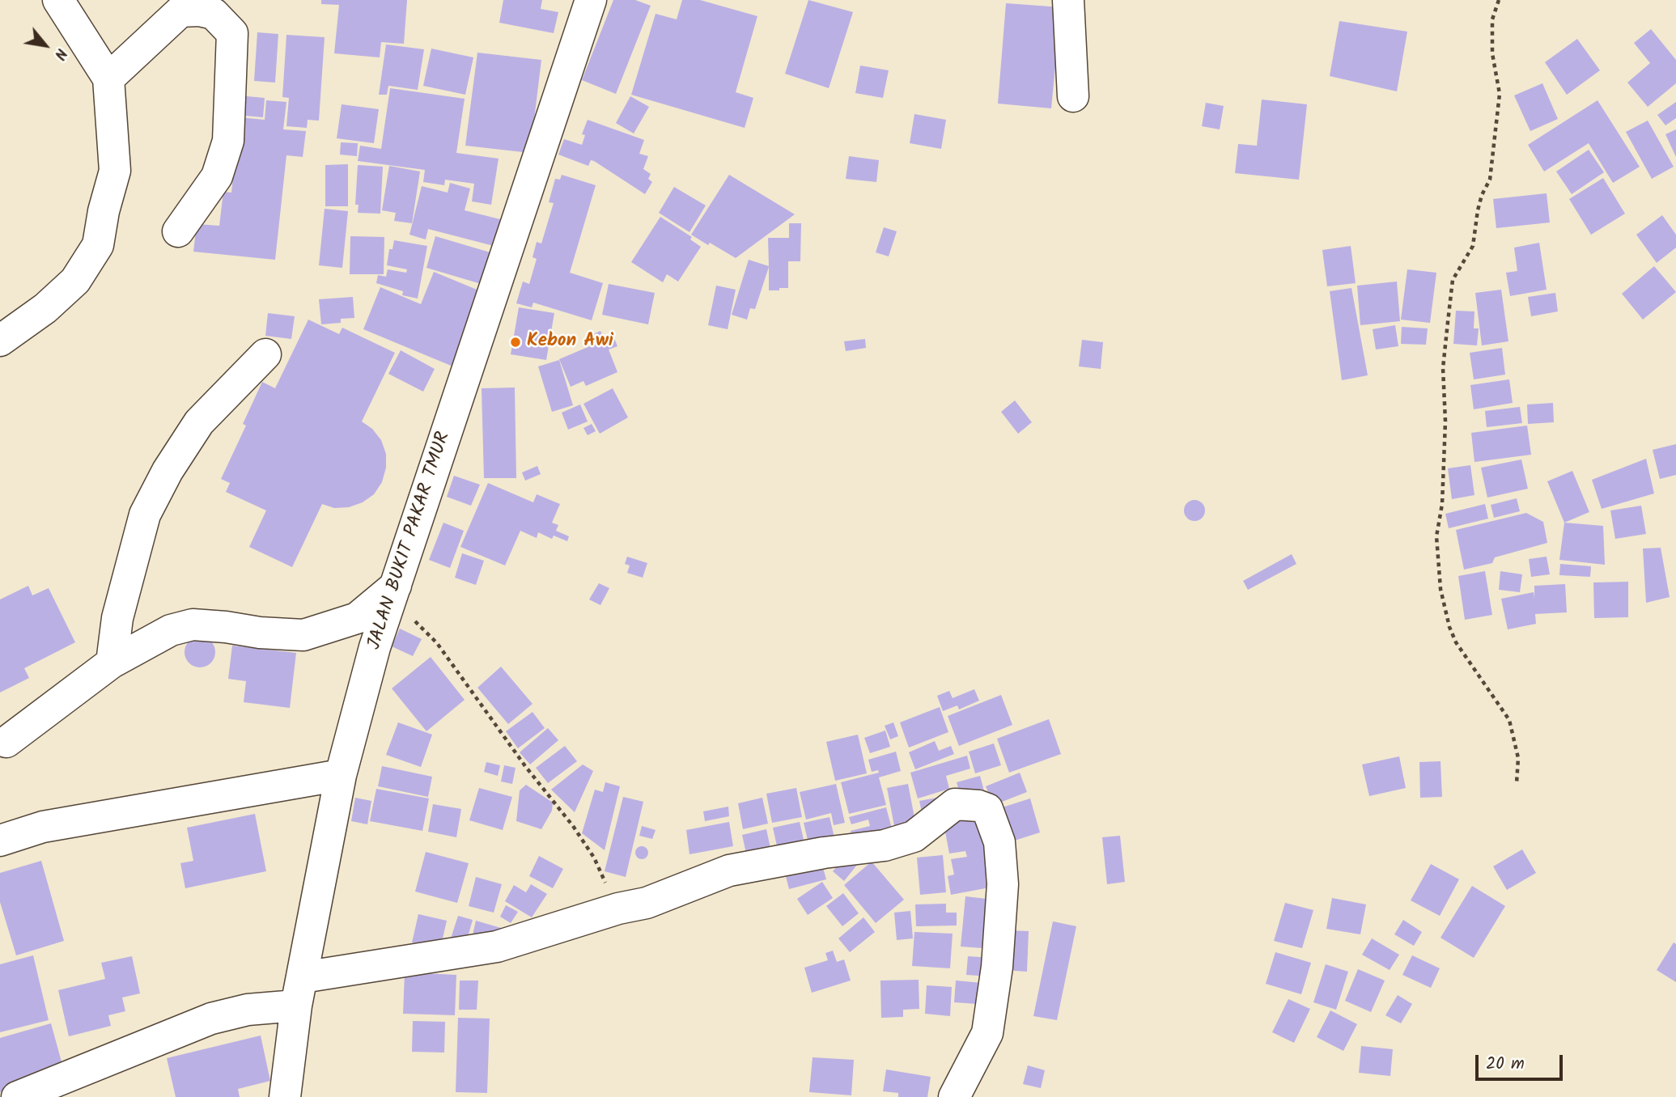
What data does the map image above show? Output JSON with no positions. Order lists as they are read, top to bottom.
{
  "streets": {
    "street": ["JALAN BUKIT PAKAR TMUR"]
  },
  "places": ["Kebon Awi"],
  "scale_bar": "20 m",
  "north": "bottom right"
}
